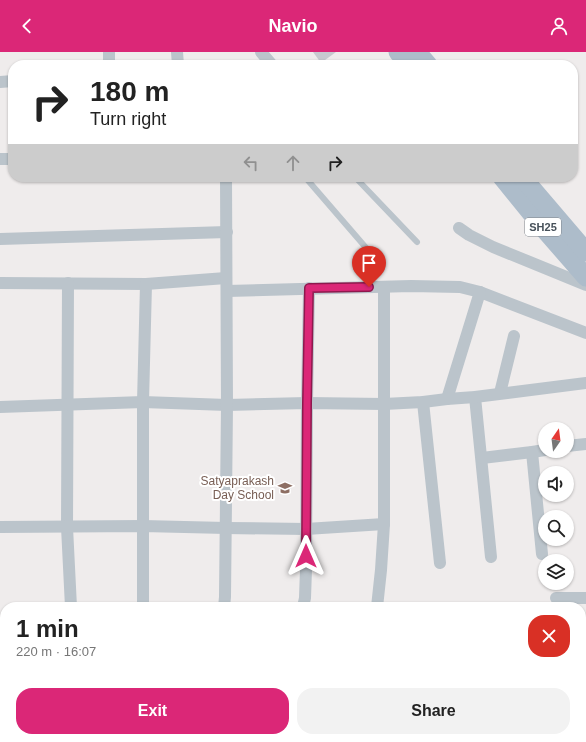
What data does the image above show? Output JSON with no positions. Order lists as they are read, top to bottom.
{
  "streets": {
    "main road": ["SH25"]
  },
  "places": {
    "school or university": ["Satyaprakash Day School"]
  },
  "north": "top",
  "page": {
    "header": "Navio",
    "turn": ["180 m", "Turn right"],
    "heading": ["1 min", "220 m · 16:07"],
    "buttons": ["Exit", "Share"]
  }
}
